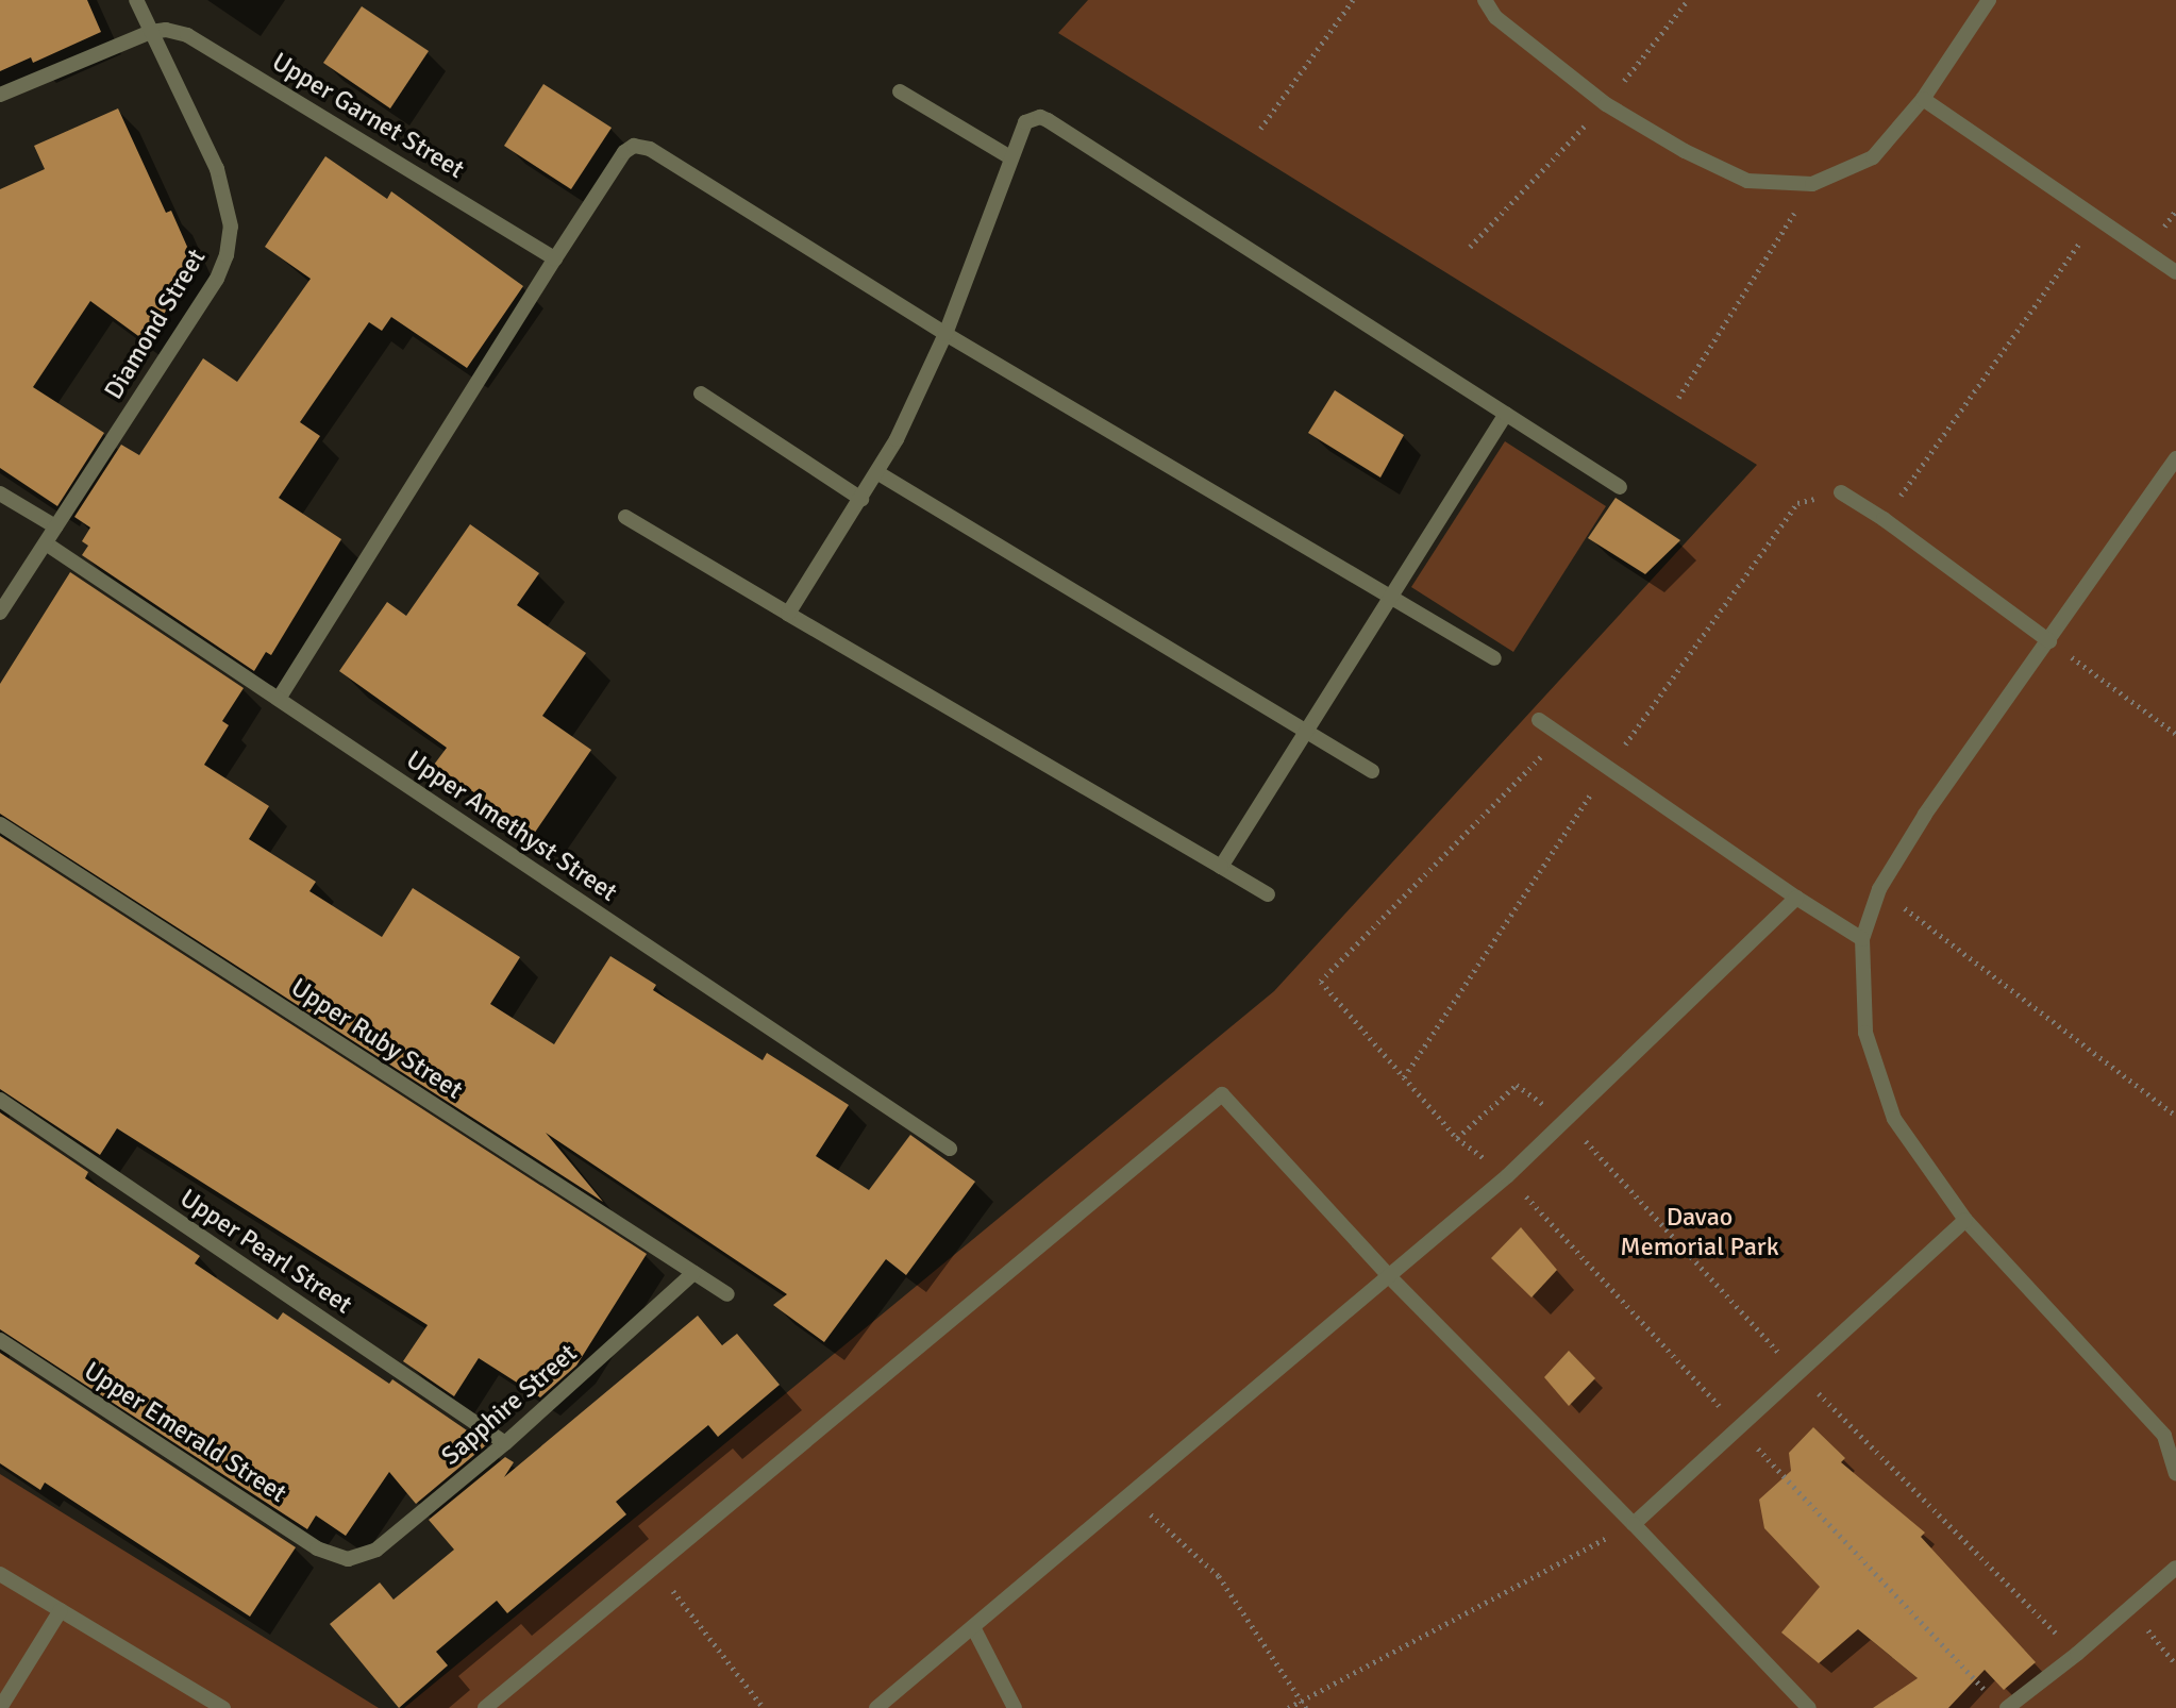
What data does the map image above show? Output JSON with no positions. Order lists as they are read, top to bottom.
{
  "streets": {
    "street": [
      "Upper Garnet Street",
      "Diamond Street",
      "Upper Amethyst Street",
      "Upper Ruby Street",
      "Upper Pearl Street",
      "Sapphire Street",
      "Upper Emerald Street"
    ]
  },
  "crossings": [
    ["Upper Garnet Street", "Diamond Street"],
    ["Diamond Street", "Upper Amethyst Street"],
    ["Upper Ruby Street", "Sapphire Street"],
    ["Upper Pearl Street", "Sapphire Street"],
    ["Sapphire Street", "Upper Emerald Street"]
  ],
  "parks": ["Davao Memorial Park"]
}
